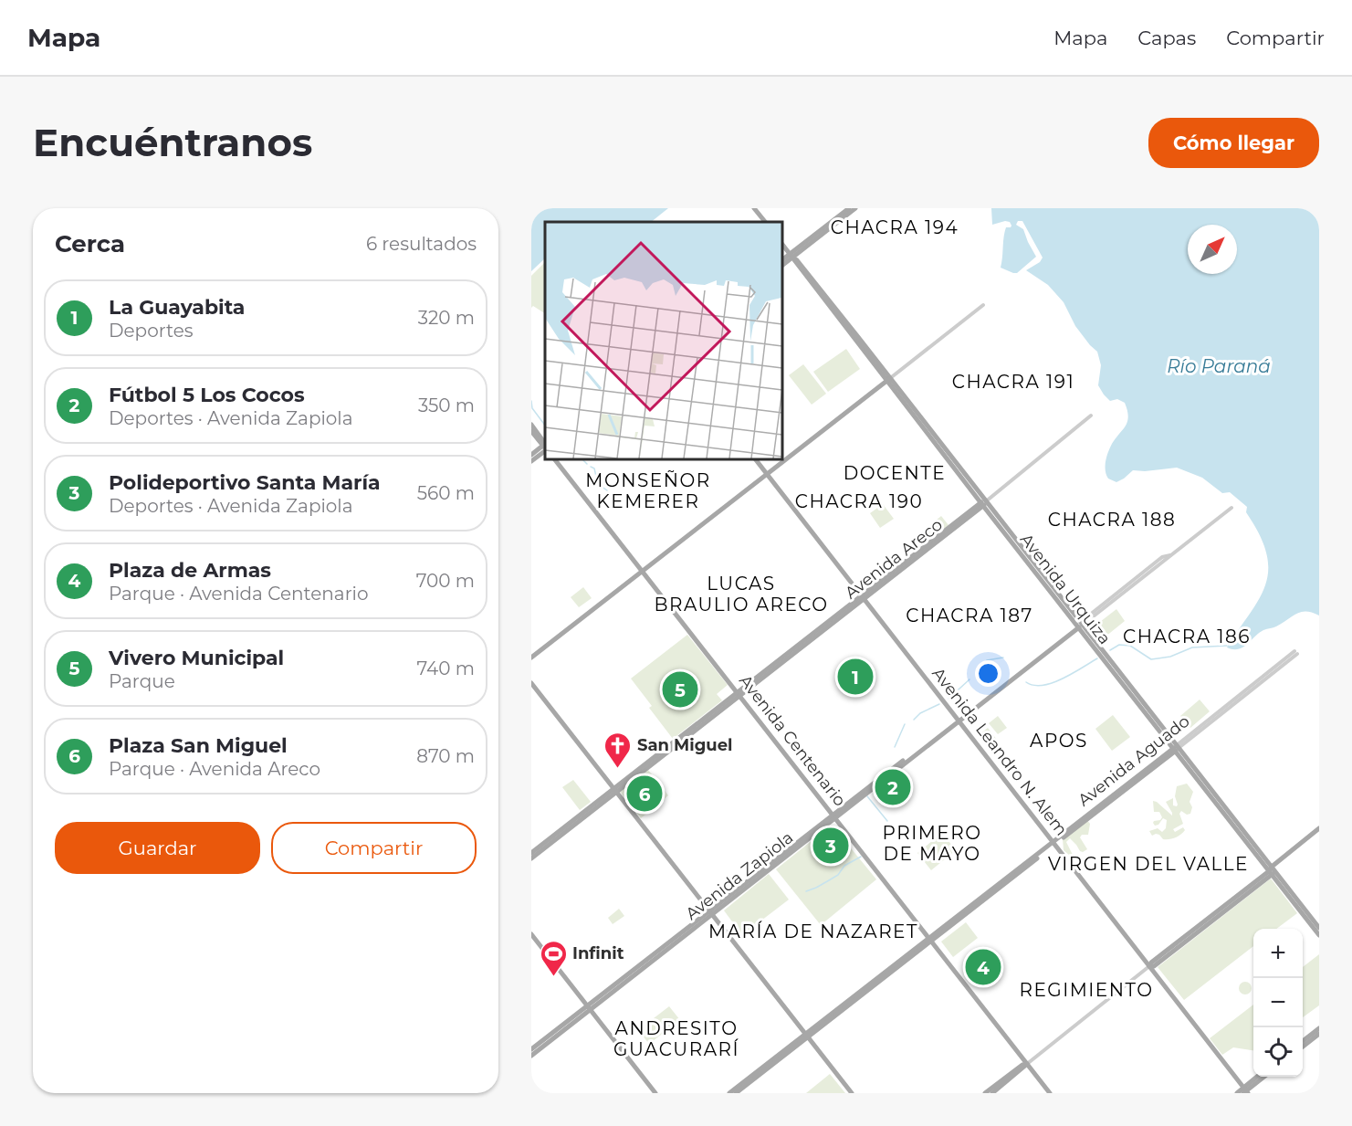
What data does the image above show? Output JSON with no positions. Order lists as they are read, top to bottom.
{
  "streets": {
    "main road": [
      "Avenida Areco",
      "Avenida Urquiza",
      "Avenida Centenario",
      "Avenida Leandro N. Alem",
      "Avenida Aguado",
      "Avenida Zapiola"
    ]
  },
  "crossings": [
    ["Avenida Areco", "Avenida Urquiza"],
    ["Avenida Areco", "Avenida Centenario"],
    ["Avenida Areco", "Avenida Leandro N. Alem"],
    ["Avenida Urquiza", "Avenida Aguado"],
    ["Avenida Urquiza", "Avenida Zapiola"],
    ["Avenida Centenario", "Avenida Aguado"],
    ["Avenida Centenario", "Avenida Zapiola"],
    ["Avenida Leandro N. Alem", "Avenida Aguado"],
    ["Avenida Leandro N. Alem", "Avenida Zapiola"]
  ],
  "districts": [
    "CHACRA 194",
    "CHACRA 191",
    "DOCENTE",
    "MONSEÑOR KEMERER",
    "CHACRA 190",
    "CHACRA 188",
    "LUCAS BRAULIO ARECO",
    "CHACRA 187",
    "CHACRA 186",
    "APOS",
    "PRIMERO DE MAYO",
    "VIRGEN DEL VALLE",
    "MARÍA DE NAZARET",
    "REGIMIENTO",
    "ANDRESITO GUACURARÍ"
  ],
  "water": ["Río Paraná"],
  "places": {
    "church": ["San Miguel"],
    "sports": ["Infinit"]
  },
  "north": "top right",
  "page": {
    "header": "Mapa",
    "nav": ["Mapa", "Capas", "Compartir"],
    "buttons": [
      "Cómo llegar",
      ["Guardar", "Compartir"]
    ],
    "title": "Encuéntranos",
    "heading": ["Cerca", "6 resultados"],
    "list": [
      {
        "mark": "1",
        "name": "La Guayabita",
        "note": "Deportes",
        "value": "320 m"
      },
      {
        "mark": "2",
        "name": "Fútbol 5 Los Cocos",
        "note": "Deportes · Avenida Zapiola",
        "value": "350 m"
      },
      {
        "mark": "3",
        "name": "Polideportivo Santa María",
        "note": "Deportes · Avenida Zapiola",
        "value": "560 m"
      },
      {
        "mark": "4",
        "name": "Plaza de Armas",
        "note": "Parque · Avenida Centenario",
        "value": "700 m"
      },
      {
        "mark": "5",
        "name": "Vivero Municipal",
        "note": "Parque",
        "value": "740 m"
      },
      {
        "mark": "6",
        "name": "Plaza San Miguel",
        "note": "Parque · Avenida Areco",
        "value": "870 m"
      }
    ],
    "pins": [
      "1",
      "5",
      "2",
      "6",
      "3",
      "4"
    ],
    "map_buttons": ["+", "−"]
  }
}
